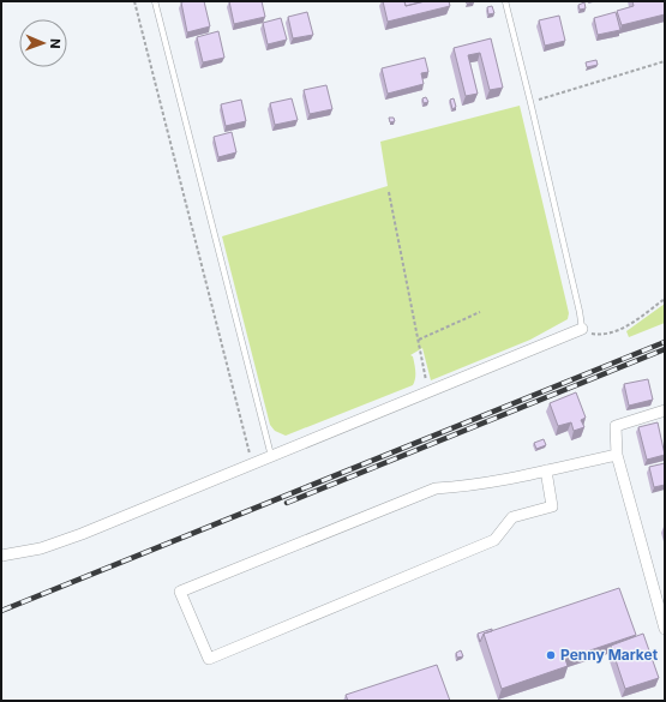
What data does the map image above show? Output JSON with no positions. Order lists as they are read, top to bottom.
{
  "places": ["Penny Market"],
  "north": "right"
}
